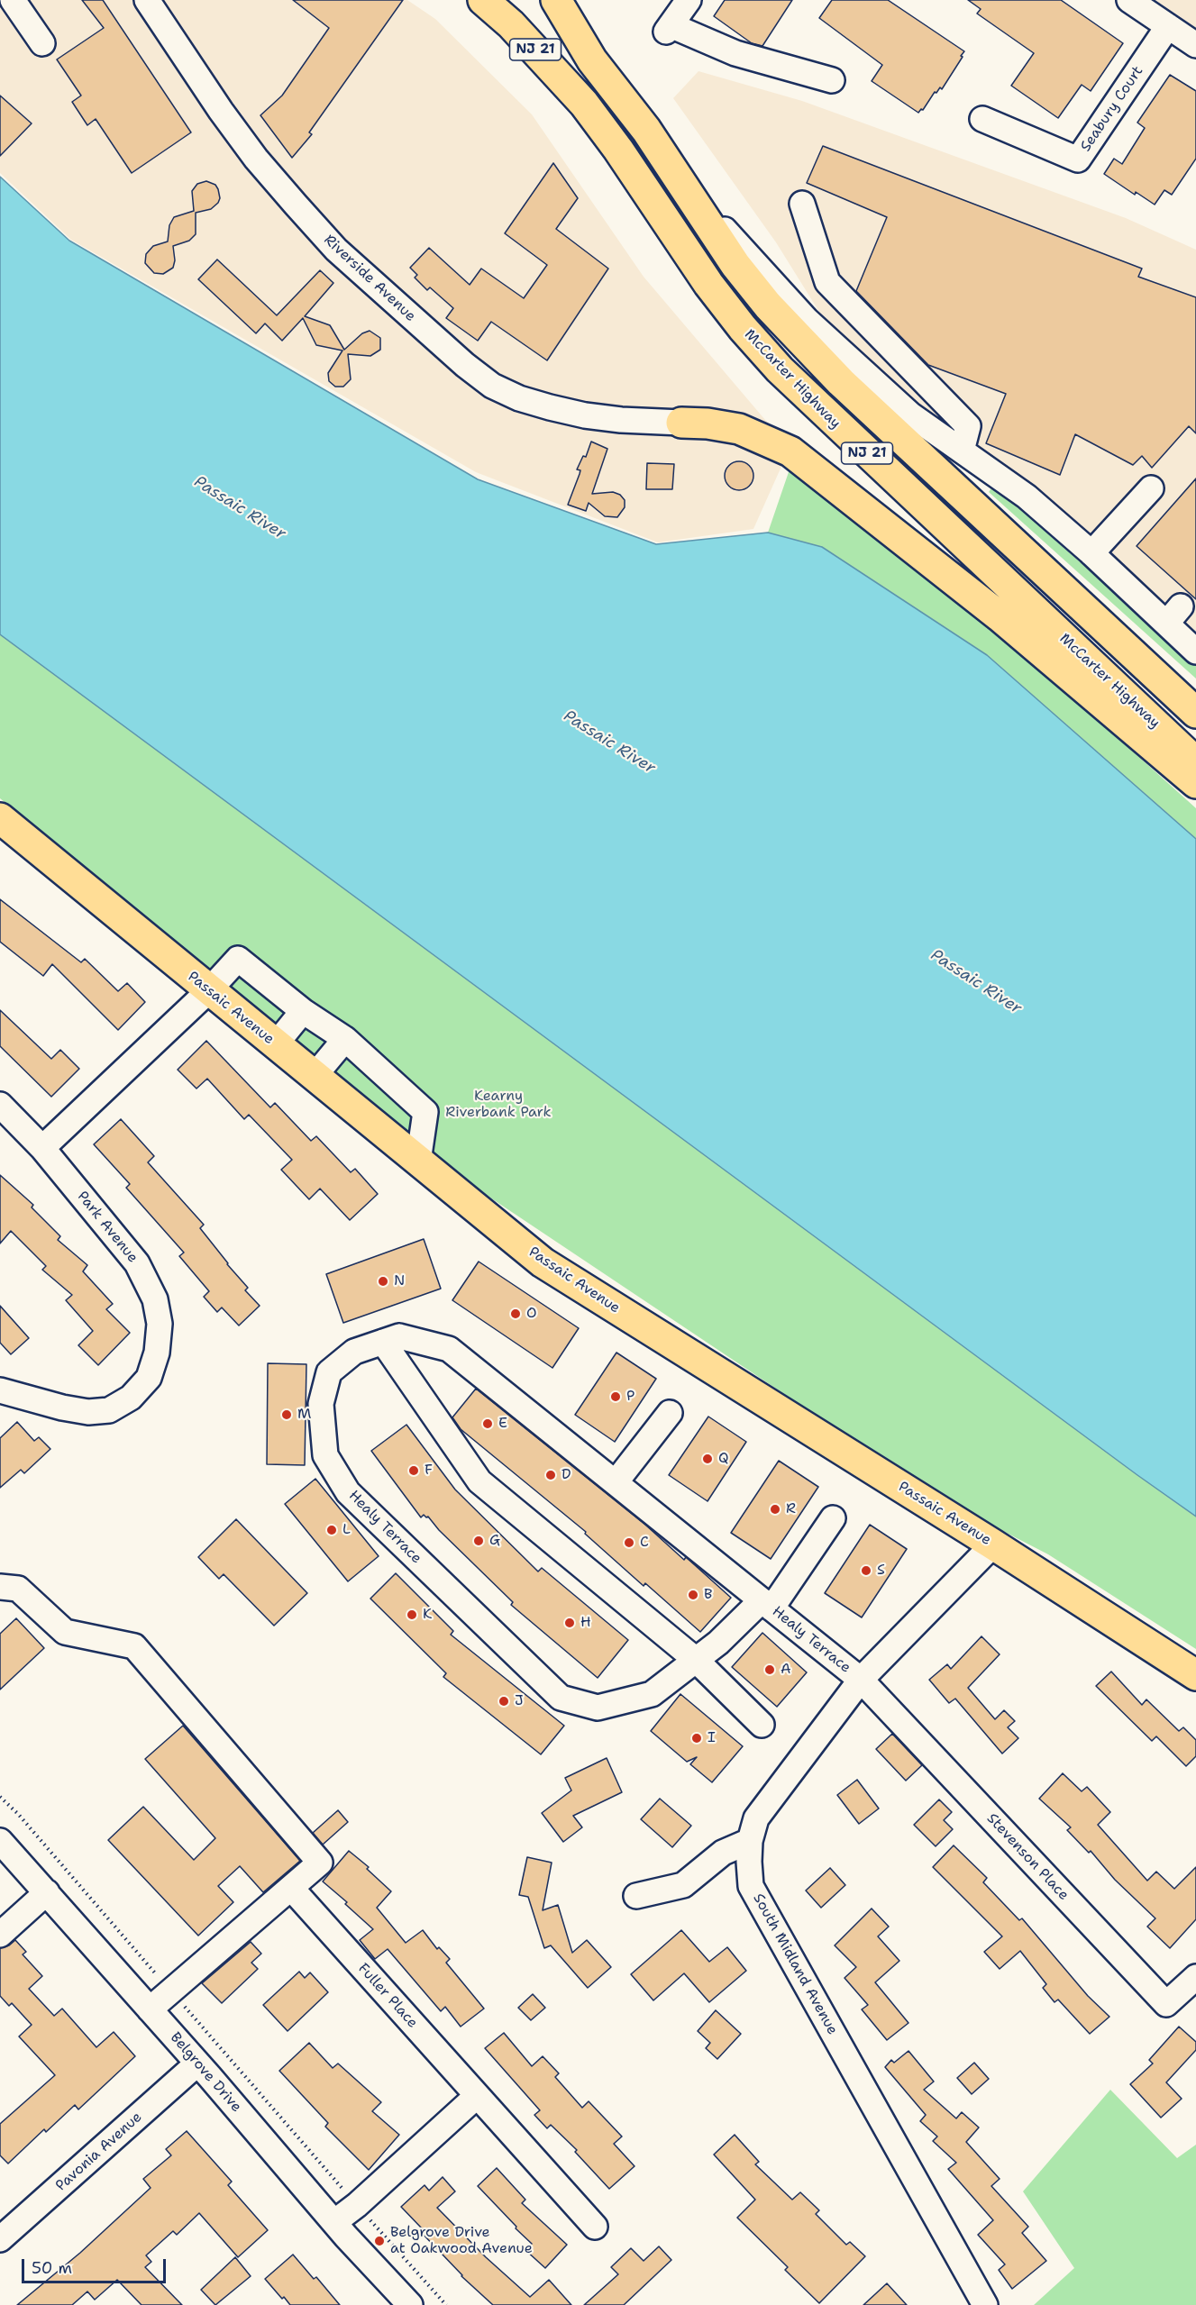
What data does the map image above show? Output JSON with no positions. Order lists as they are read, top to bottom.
{
  "streets": {
    "main road": ["NJ 21", "McCarter Highway", "Passaic Avenue"],
    "street": [
      "Seabury Court",
      "Riverside Avenue",
      "Park Avenue",
      "Healy Terrace",
      "Stevenson Place",
      "South Midland Avenue",
      "Fuller Place",
      "Belgrove Drive",
      "Pavonia Avenue"
    ]
  },
  "crossings": [
    ["Passaic Avenue", "South Midland Avenue"],
    ["Healy Terrace", "Stevenson Place"],
    ["Healy Terrace", "South Midland Avenue"],
    ["Stevenson Place", "South Midland Avenue"],
    ["Belgrove Drive", "Pavonia Avenue"]
  ],
  "water": ["Passaic River"],
  "parks": ["Kearny Riverbank Park"],
  "places": [
    "N",
    "O",
    "P",
    "M",
    "E",
    "Q",
    "F",
    "D",
    "R",
    "L",
    "G",
    "C",
    "S",
    "B",
    "K",
    "H",
    "A",
    "J",
    "I",
    "Belgrove Drive at Oakwood Avenue"
  ],
  "scale_bar": "50 m"
}
